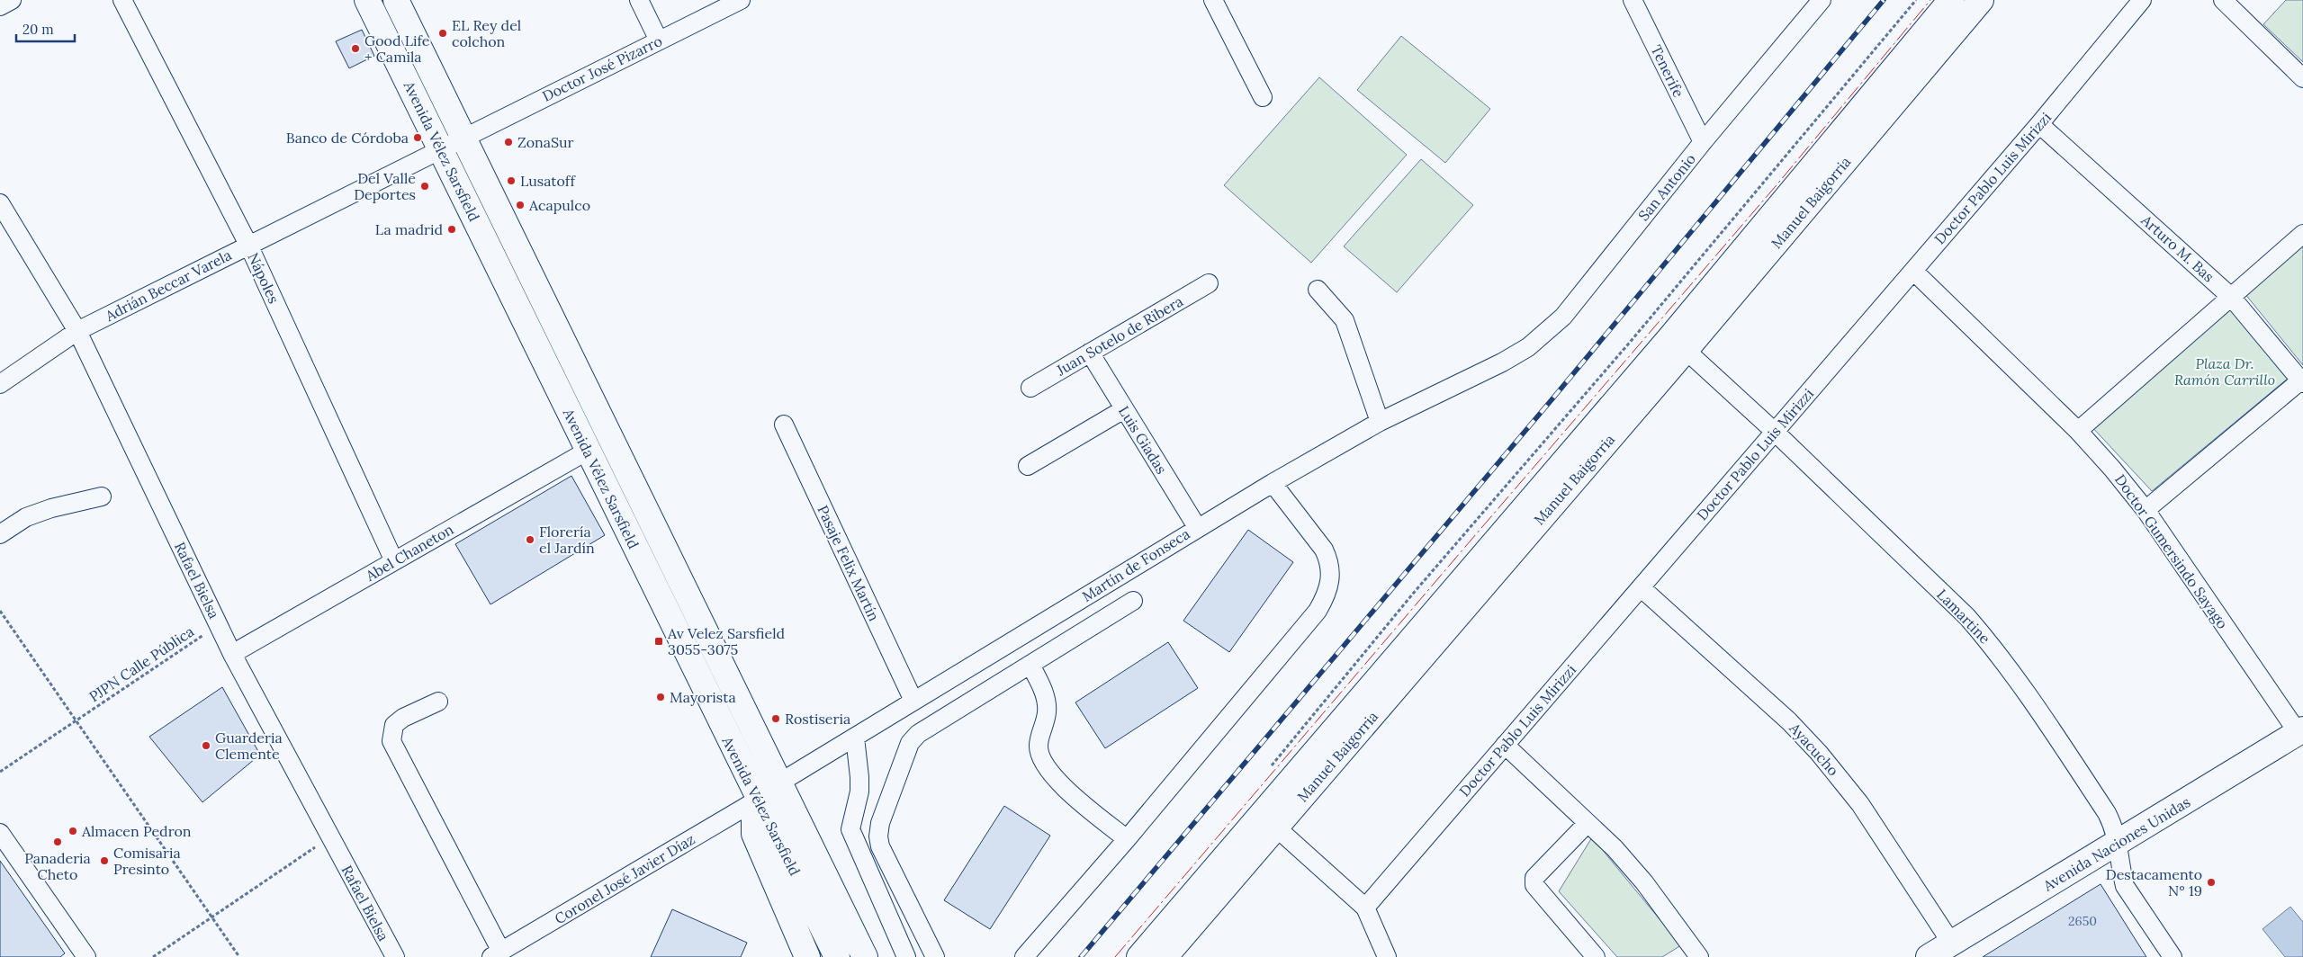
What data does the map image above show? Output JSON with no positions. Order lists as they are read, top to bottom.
{
  "streets": {
    "main road": ["Avenida Vélez Sarsfield", "Manuel Baigorria", "Avenida Naciones Unidas"],
    "street": [
      "Doctor José Pizarro",
      "Tenerife",
      "Doctor Pablo Luis Mirizzi",
      "San Antonio",
      "Arturo M. Bas",
      "Nápoles",
      "Adrián Beccar Varela",
      "Juan Sotelo de Ribera",
      "Luis Giadas",
      "Doctor Gumersindo Sayago",
      "Abel Chaneton",
      "Pasaje Felix Martín",
      "Martín de Fonseca",
      "Rafael Bielsa",
      "Lamartine",
      "Ayacucho",
      "Coronel José Javier Díaz"
    ],
    "path": ["PJPN Calle Pública"]
  },
  "crossings": [
    ["Doctor José Pizarro", "Avenida Vélez Sarsfield"],
    ["Doctor José Pizarro", "Adrián Beccar Varela"],
    ["Tenerife", "San Antonio"],
    ["Avenida Vélez Sarsfield", "Adrián Beccar Varela"],
    ["Avenida Vélez Sarsfield", "Abel Chaneton"],
    ["Avenida Vélez Sarsfield", "Martín de Fonseca"],
    ["Avenida Vélez Sarsfield", "Coronel José Javier Díaz"],
    ["Doctor Pablo Luis Mirizzi", "Arturo M. Bas"],
    ["Doctor Pablo Luis Mirizzi", "Doctor Gumersindo Sayago"],
    ["Doctor Pablo Luis Mirizzi", "Lamartine"],
    ["Doctor Pablo Luis Mirizzi", "Ayacucho"],
    ["San Antonio", "Martín de Fonseca"],
    ["Manuel Baigorria", "Lamartine"],
    ["Nápoles", "Adrián Beccar Varela"],
    ["Nápoles", "Abel Chaneton"],
    ["Adrián Beccar Varela", "Rafael Bielsa"],
    ["Juan Sotelo de Ribera", "Luis Giadas"],
    ["Luis Giadas", "Martín de Fonseca"],
    ["Doctor Gumersindo Sayago", "Avenida Naciones Unidas"],
    ["Abel Chaneton", "Rafael Bielsa"],
    ["Pasaje Felix Martín", "Martín de Fonseca"],
    ["Rafael Bielsa", "PJPN Calle Pública"],
    ["Lamartine", "Avenida Naciones Unidas"],
    ["Ayacucho", "Avenida Naciones Unidas"]
  ],
  "parks": ["Plaza Dr. Ramón Carrillo"],
  "places": {
    "other": [
      "EL Rey del colchon",
      "Good Life + Camila",
      "Banco de Córdoba",
      "ZonaSur",
      "Lusatoff",
      "Del Valle Deportes",
      "Acapulco",
      "La madrid",
      "Florería el Jardín",
      "Mayorista",
      "Rostiseria",
      "Guarderia Clemente",
      "Almacen Pedron",
      "Panaderia Cheto",
      "Comisaria Presinto",
      "Destacamento N° 19"
    ],
    "transit": ["Av Velez Sarsfield 3055-3075"]
  },
  "house_numbers": ["2650"],
  "scale_bar": "20 m"
}
